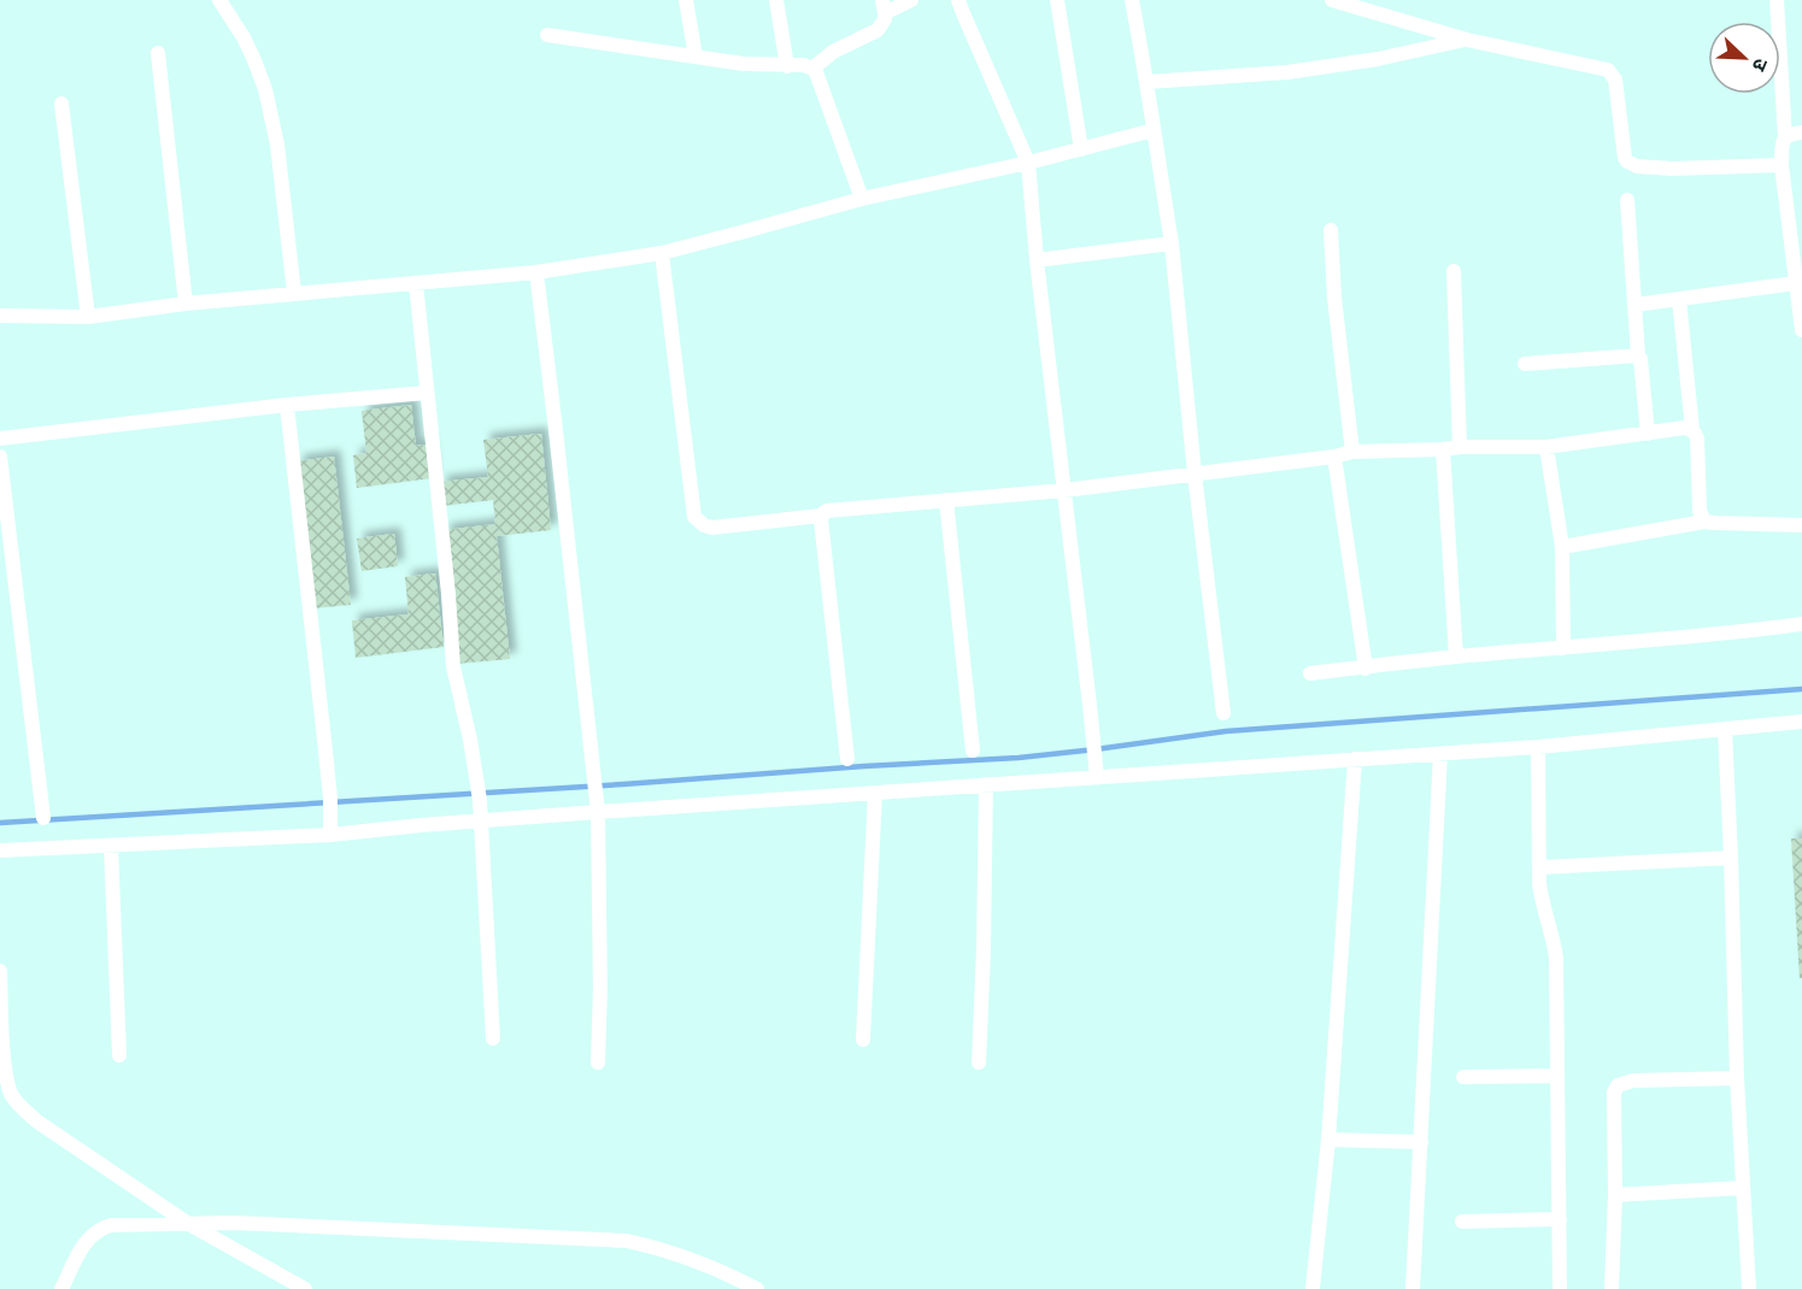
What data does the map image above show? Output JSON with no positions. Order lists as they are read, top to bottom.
{
  "north": "bottom right"
}
